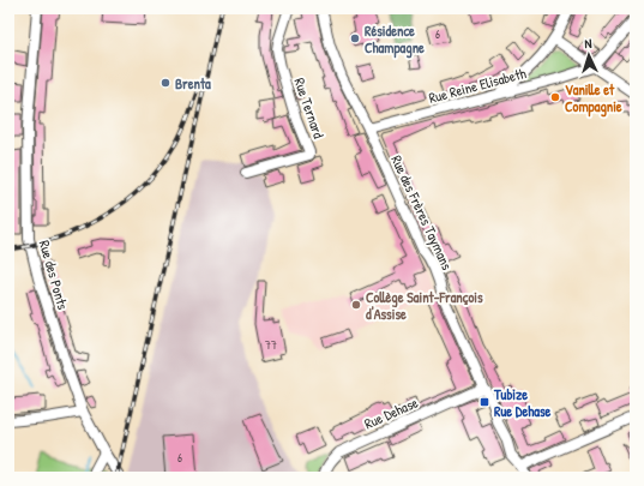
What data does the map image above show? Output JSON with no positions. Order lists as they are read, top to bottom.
{
  "streets": {
    "street": [
      "Rue Reine Elisabeth",
      "Rue Ternard",
      "Rue des Frères Taymans",
      "Rue des Ponts",
      "Rue Dehase"
    ]
  },
  "crossings": [
    ["Rue Reine Elisabeth", "Rue des Frères Taymans"],
    ["Rue des Frères Taymans", "Rue Dehase"]
  ],
  "places": {
    "other": [
      "Résidence Champagne",
      "Brenta",
      "Vanille et Compagnie",
      "Collège Saint-François d'Assise"
    ],
    "transit": ["Tubize Rue Dehase"]
  },
  "house_numbers": ["6", "77", "6"],
  "north": "top"
}
